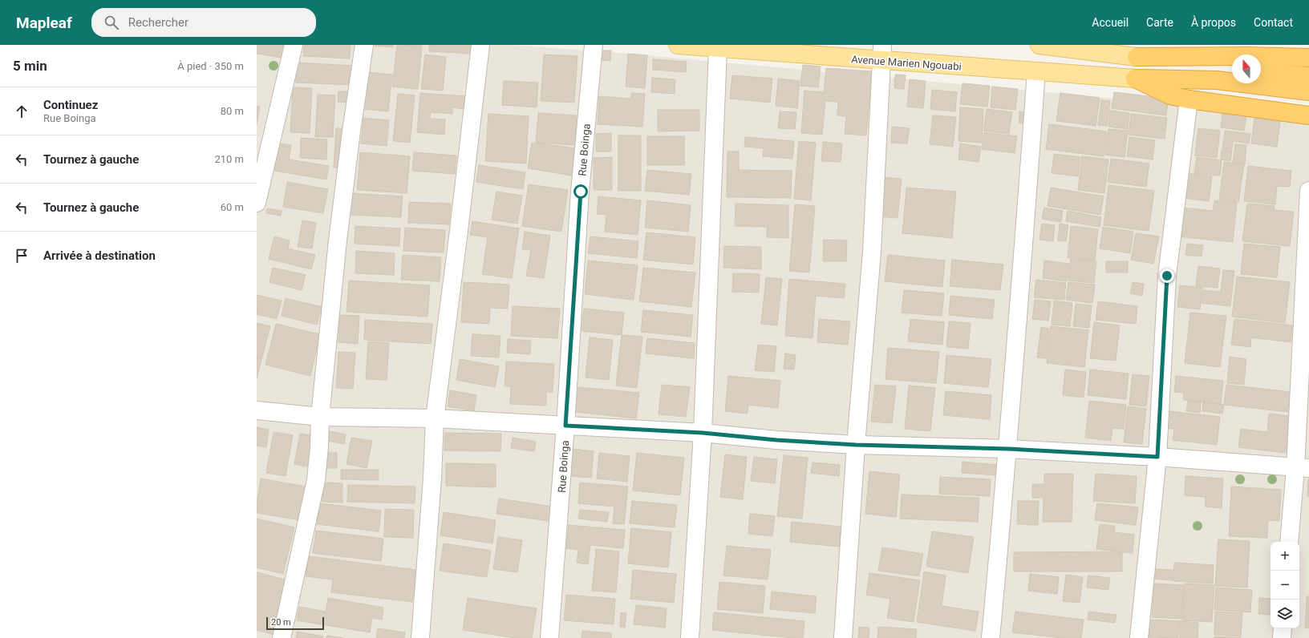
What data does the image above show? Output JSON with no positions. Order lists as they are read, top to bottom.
{
  "streets": {
    "main road": ["Avenue Marien Ngouabi"],
    "street": ["Rue Boinga"]
  },
  "scale_bar": "20 m",
  "north": "top",
  "page": {
    "header": "Mapleaf",
    "search": "Rechercher",
    "nav": [
      "Accueil",
      "Carte",
      "À propos",
      "Contact"
    ],
    "heading": ["5 min", "À pied · 350 m"],
    "list": [
      ["Continuez", "Rue Boinga", "80 m"],
      ["Tournez à gauche", "210 m"],
      ["Tournez à gauche", "60 m"],
      "Arrivée à destination"
    ],
    "map_buttons": ["+", "−"],
    "scale": "20 m"
  }
}
